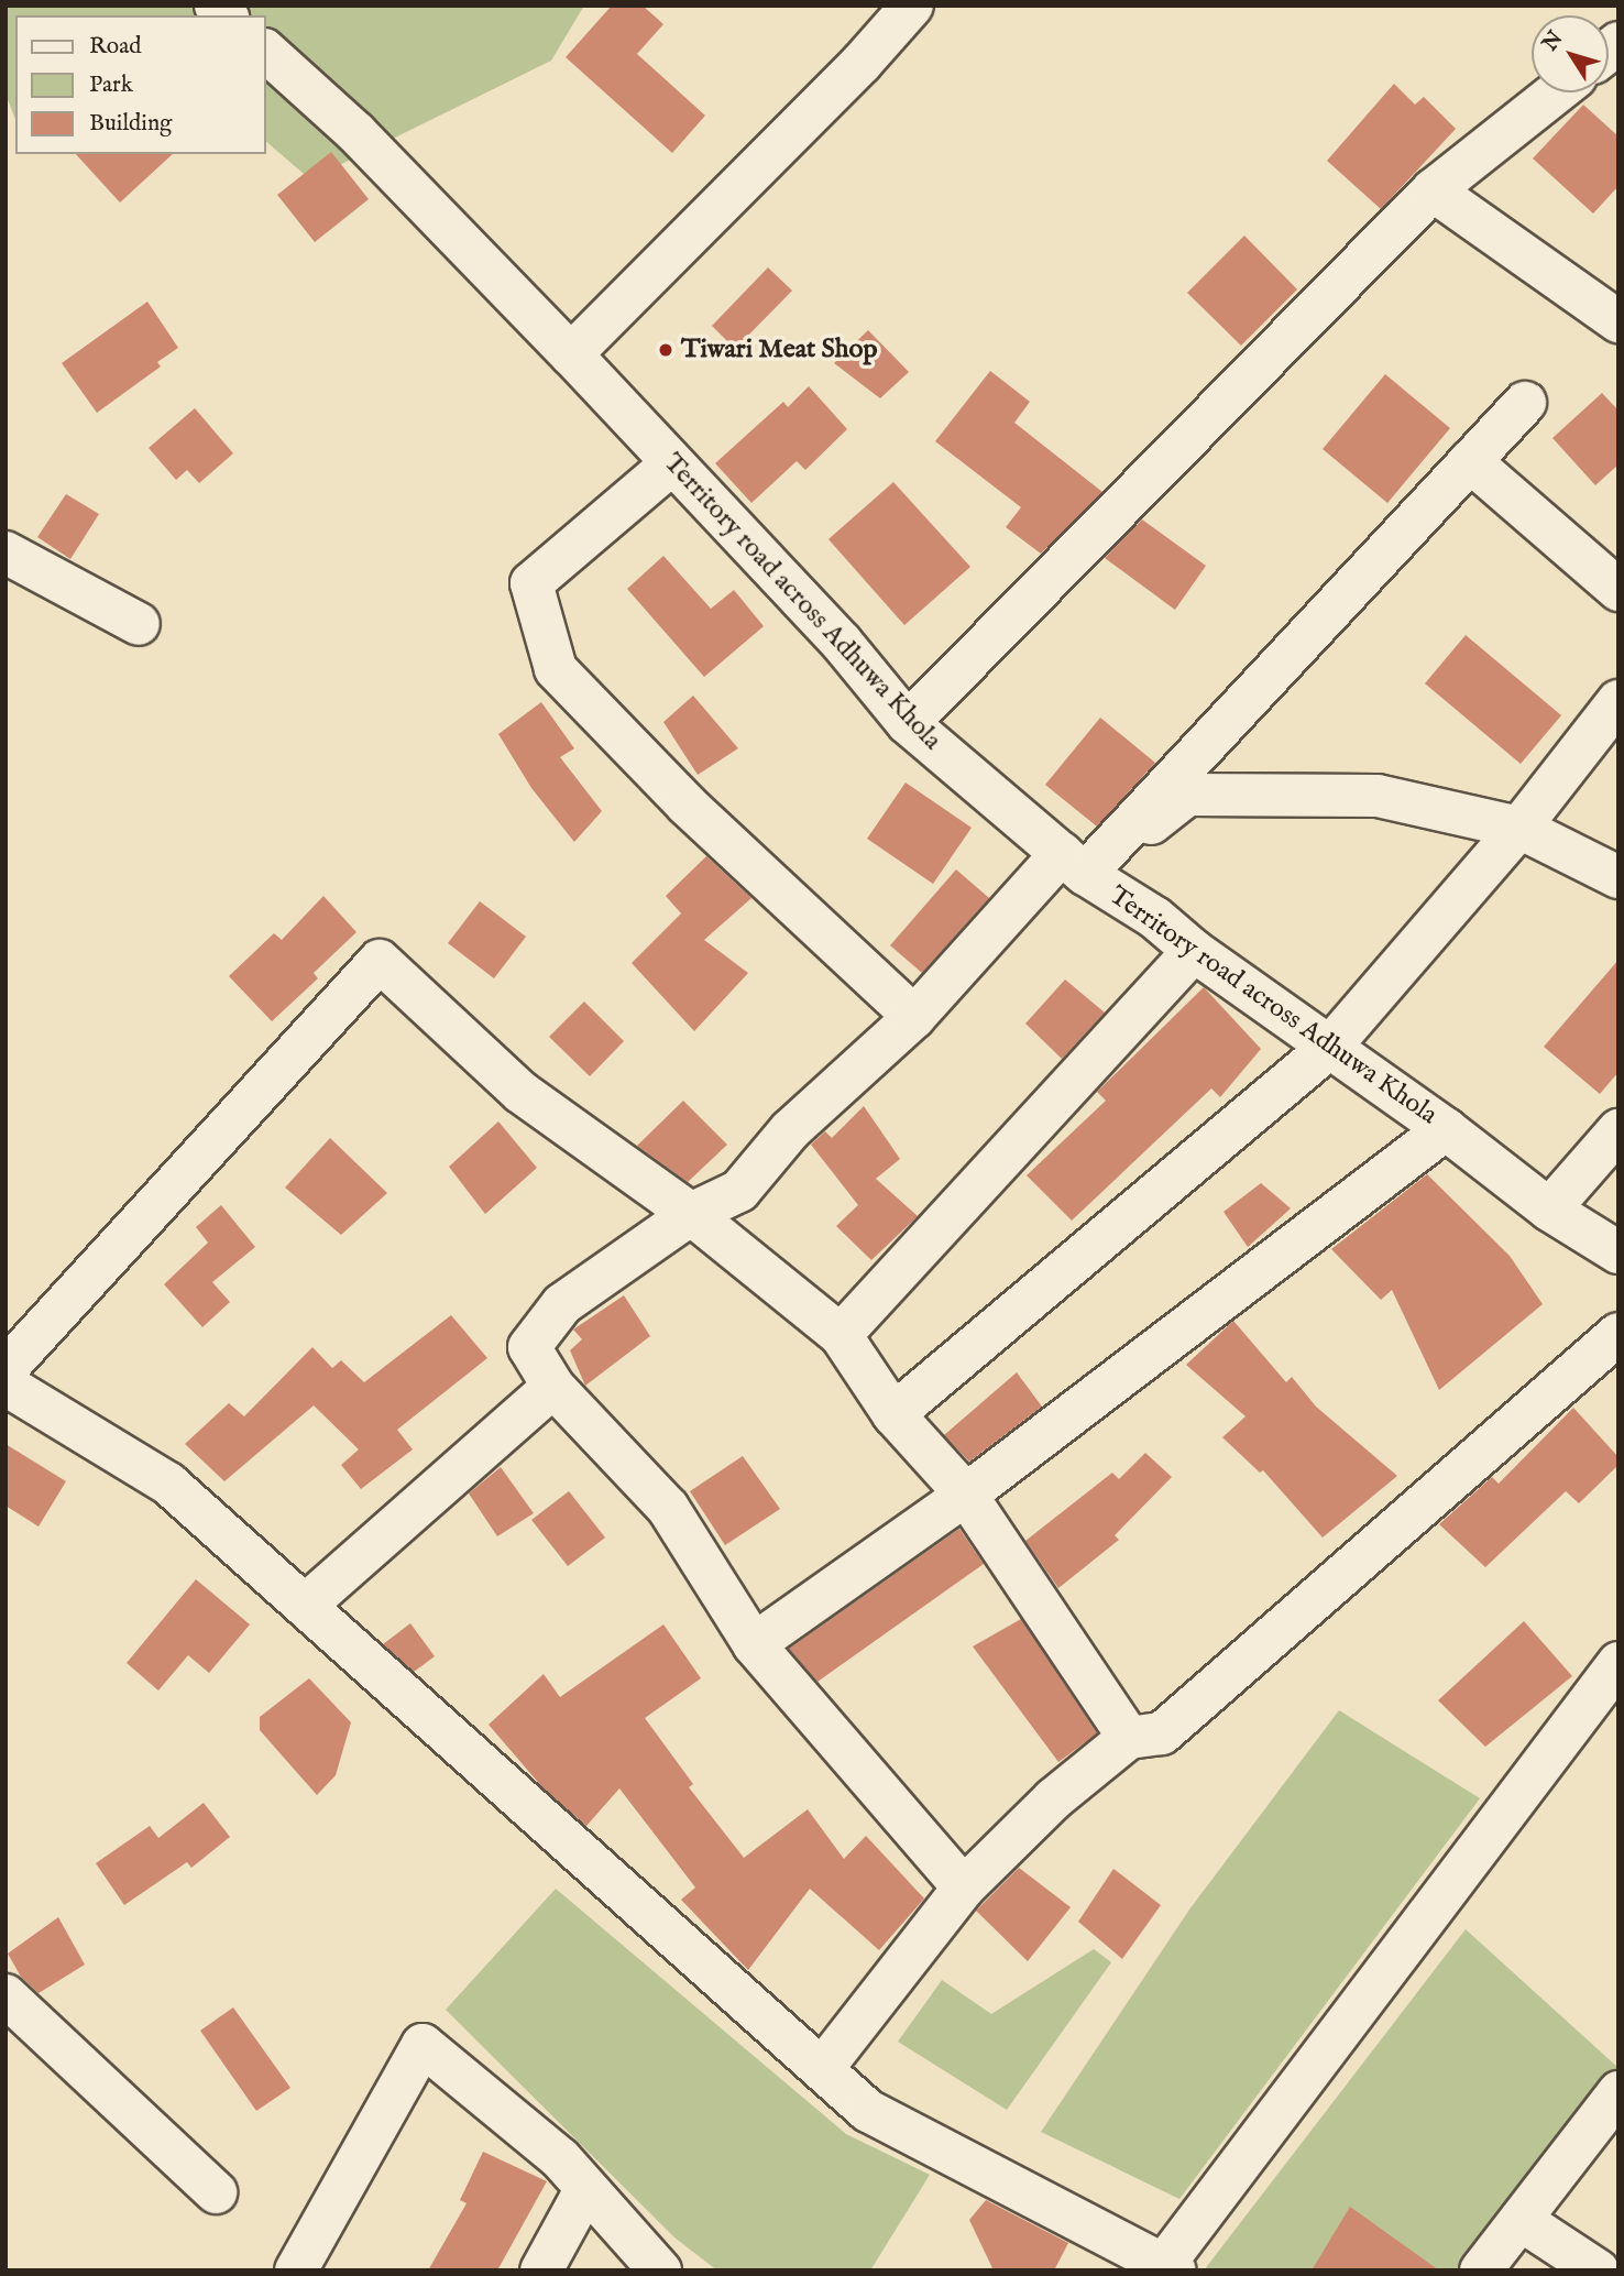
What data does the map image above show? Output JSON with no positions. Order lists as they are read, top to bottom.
{
  "streets": {
    "street": ["Territory road across Adhuwa Khola"]
  },
  "places": ["Tiwari Meat Shop"],
  "legend": ["Road", "Park", "Building"],
  "north": "top left"
}
